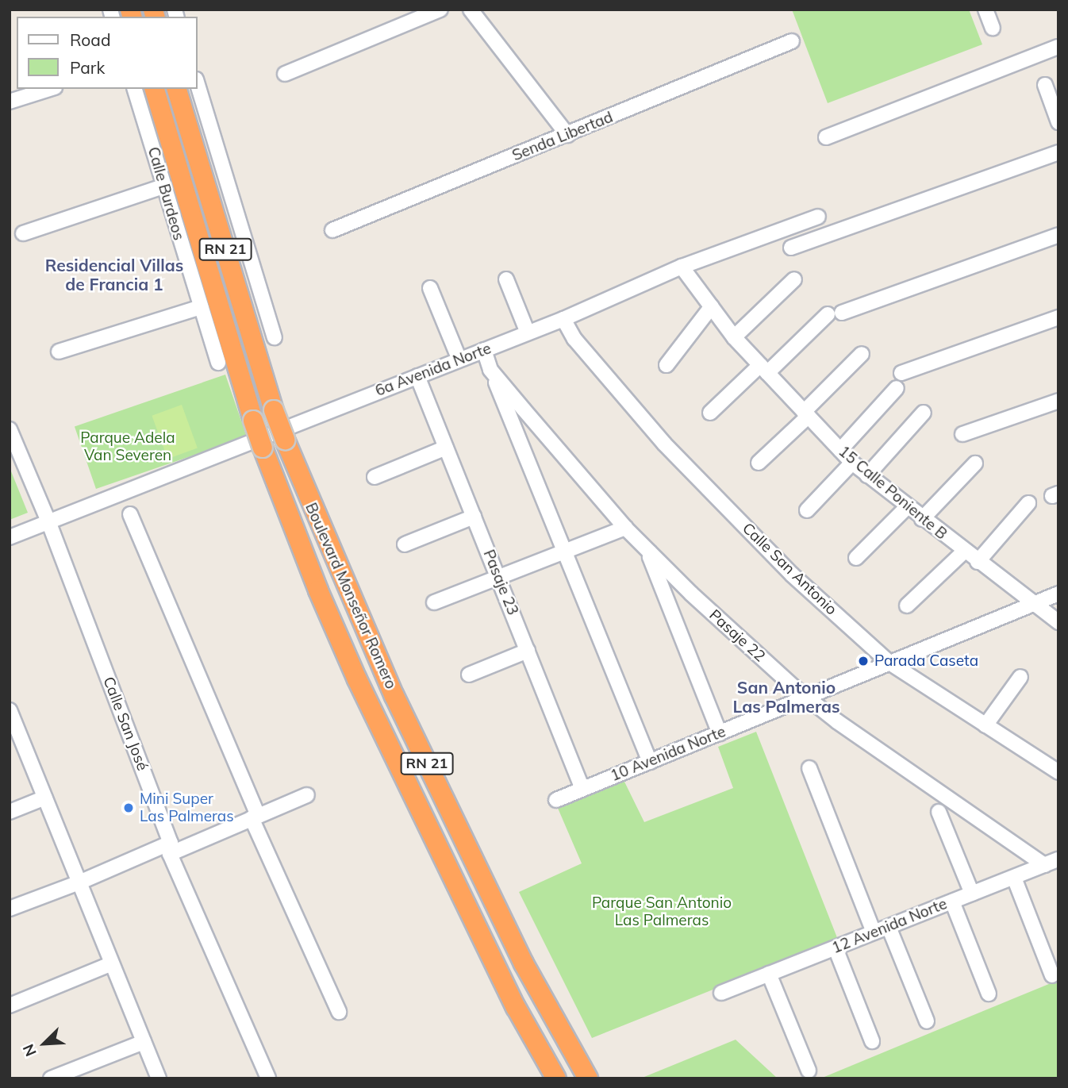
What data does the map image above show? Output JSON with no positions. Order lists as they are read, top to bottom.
{
  "streets": {
    "highway": ["RN 21", "Boulevard Monseñor Romero"],
    "street": [
      "Senda Libertad",
      "Calle Burdeos",
      "6a Avenida Norte",
      "15 Calle Poniente B",
      "Calle San Antonio",
      "Pasaje 23",
      "Pasaje 22",
      "Calle San José",
      "10 Avenida Norte",
      "12 Avenida Norte"
    ]
  },
  "crossings": [
    ["6a Avenida Norte", "15 Calle Poniente B"],
    ["6a Avenida Norte", "Calle San Antonio"],
    ["6a Avenida Norte", "Pasaje 23"],
    ["6a Avenida Norte", "Pasaje 22"],
    ["6a Avenida Norte", "Calle San José"],
    ["15 Calle Poniente B", "10 Avenida Norte"],
    ["Calle San Antonio", "10 Avenida Norte"],
    ["Pasaje 23", "10 Avenida Norte"],
    ["Pasaje 22", "10 Avenida Norte"],
    ["Pasaje 22", "12 Avenida Norte"]
  ],
  "districts": ["Residencial Villas de Francia 1", "San Antonio Las Palmeras"],
  "parks": ["Parque Adela Van Severen", "Parque San Antonio Las Palmeras"],
  "places": ["Parada Caseta", "Mini Super Las Palmeras"],
  "legend": ["Road", "Park"],
  "north": "bottom left"
}
